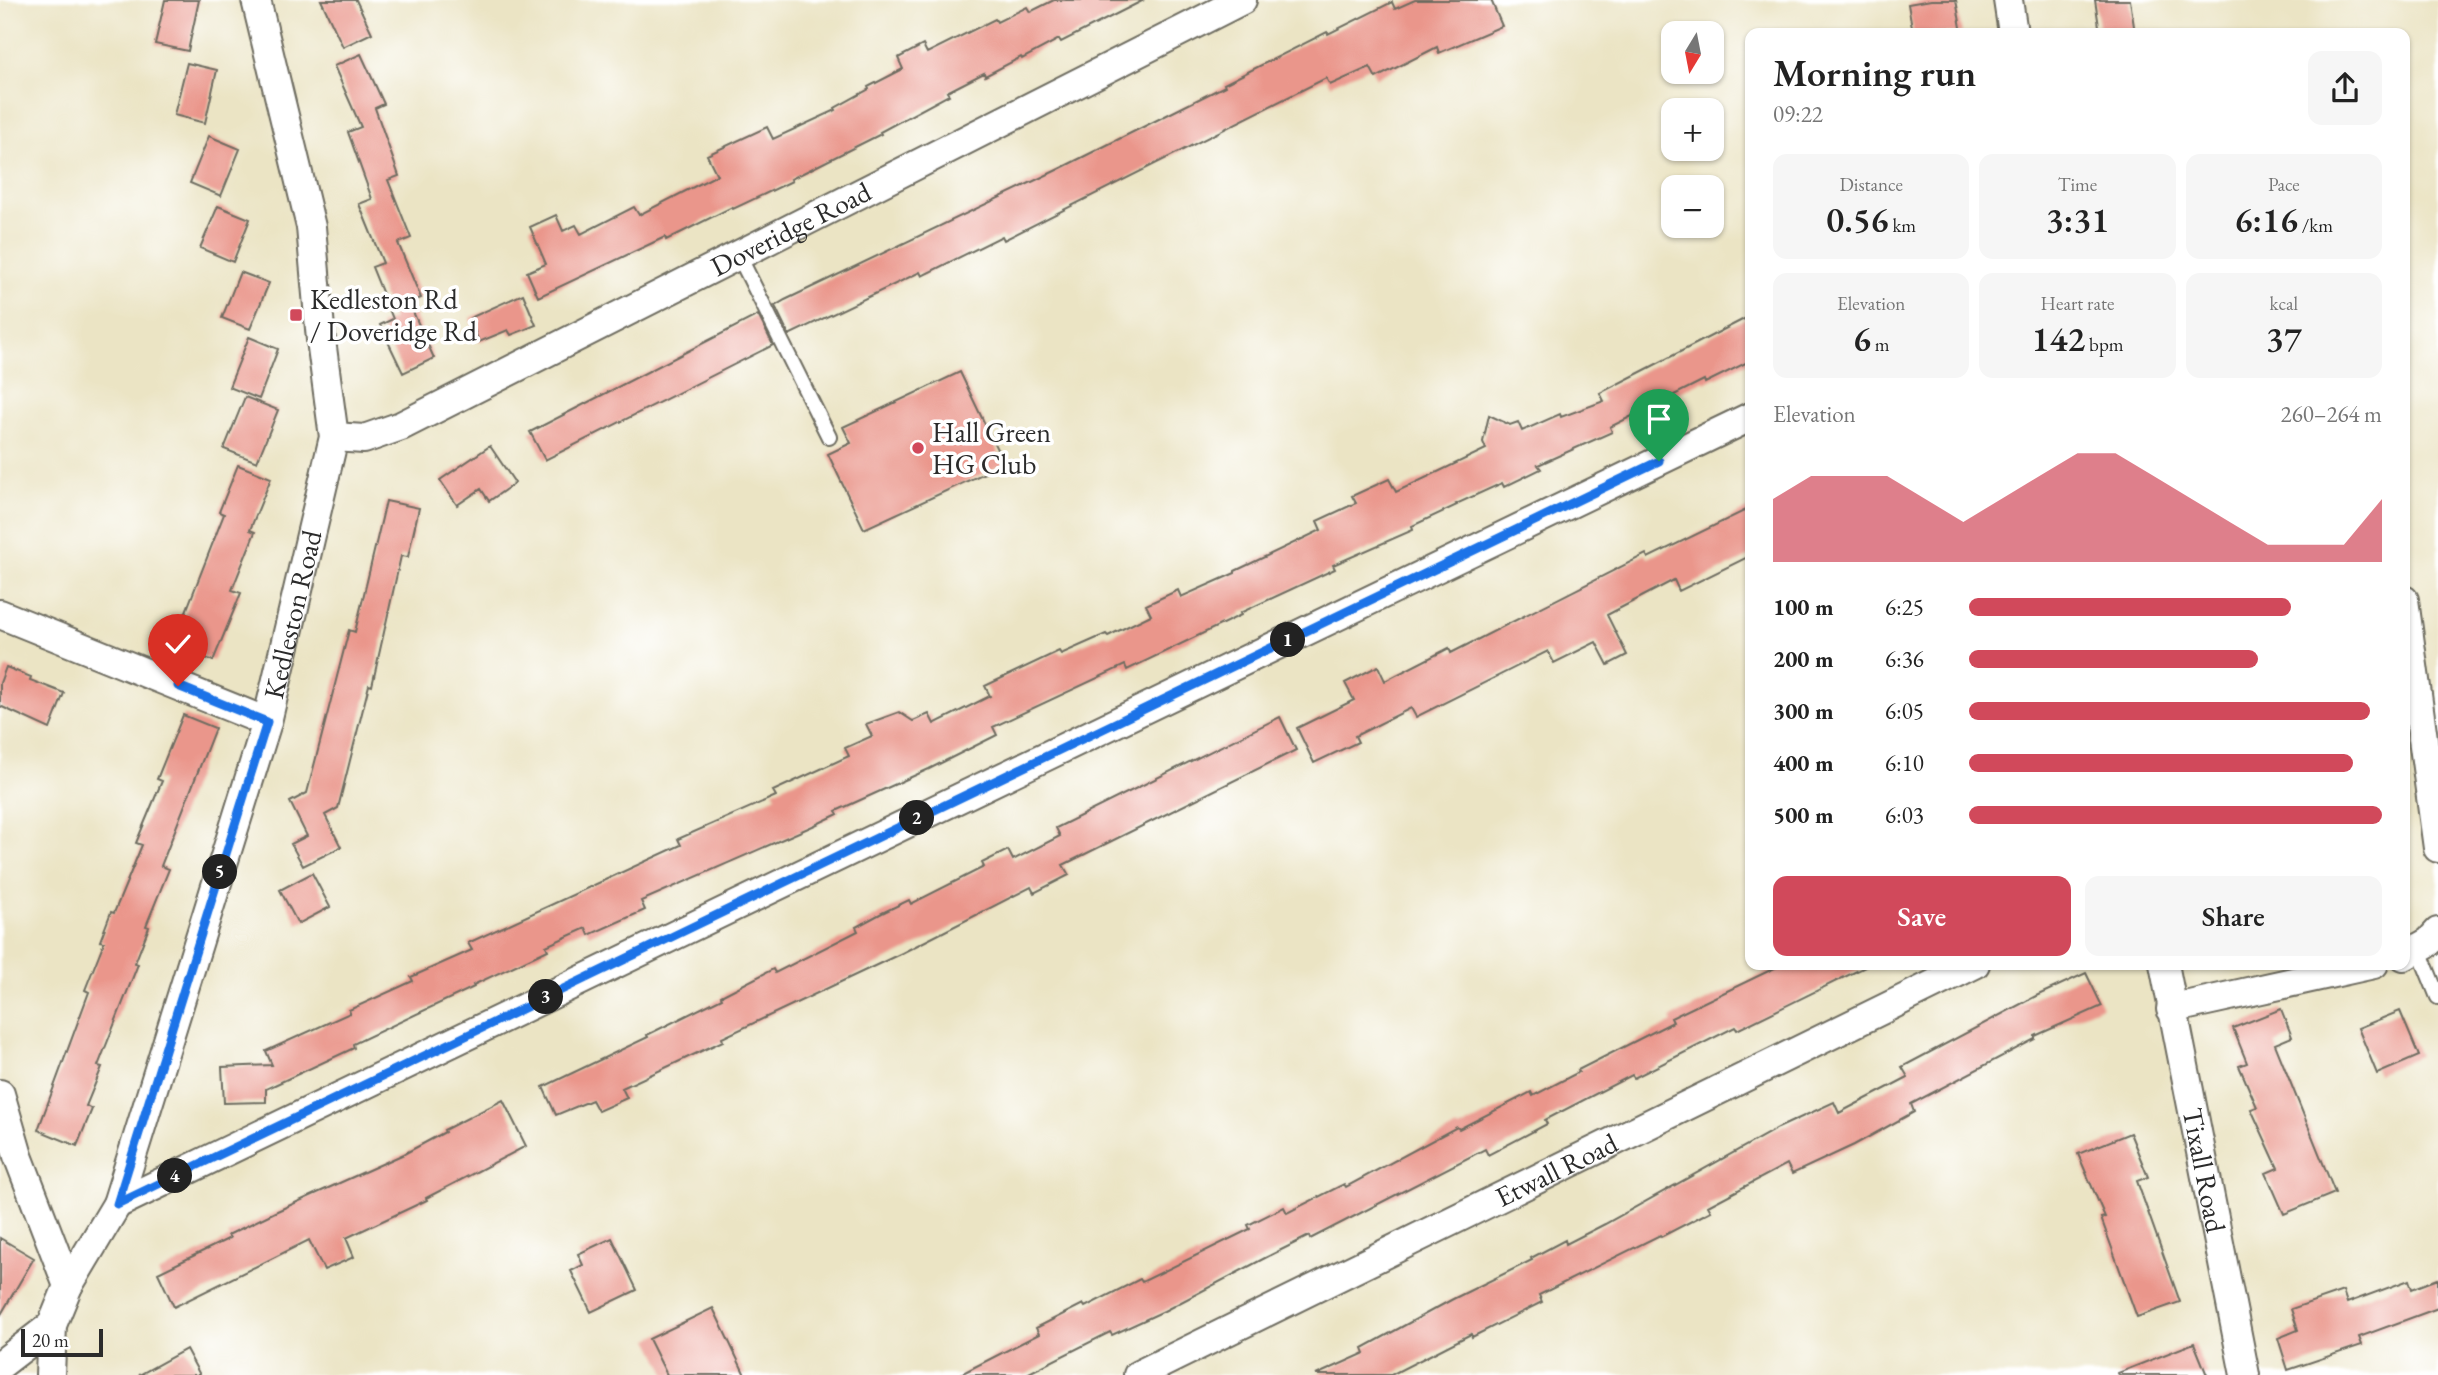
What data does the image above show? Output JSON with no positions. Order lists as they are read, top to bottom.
{
  "streets": {
    "street": [
      "Doveridge Road",
      "Kedleston Road",
      "Etwall Road",
      "Tixall Road"
    ]
  },
  "crossings": [
    ["Doveridge Road", "Kedleston Road"]
  ],
  "places": {
    "transit": ["Kedleston Rd / Doveridge Rd"],
    "other": ["Hall Green HG Club"]
  },
  "scale_bar": "20 m",
  "north": "bottom",
  "page": {
    "map_buttons": ["+", "−"],
    "heading": ["Morning run", "09:22"],
    "stats": [
      ["Distance", "0.56 km"],
      ["Time", "3:31"],
      ["Pace", "6:16 /km"],
      ["Elevation", "6 m"],
      ["Heart rate", "142 bpm"],
      ["kcal", "37"]
    ],
    "chart": ["Elevation", "260–264 m"],
    "list": [
      {
        "name": "100 m",
        "note": "6:25"
      },
      {
        "name": "200 m",
        "note": "6:36"
      },
      {
        "name": "300 m",
        "note": "6:05"
      },
      {
        "name": "400 m",
        "note": "6:10"
      },
      {
        "name": "500 m",
        "note": "6:03"
      }
    ],
    "pins": [
      "1",
      "2",
      "5",
      "3",
      "4"
    ],
    "buttons": ["Save", "Share"],
    "scale": "20 m"
  }
}
